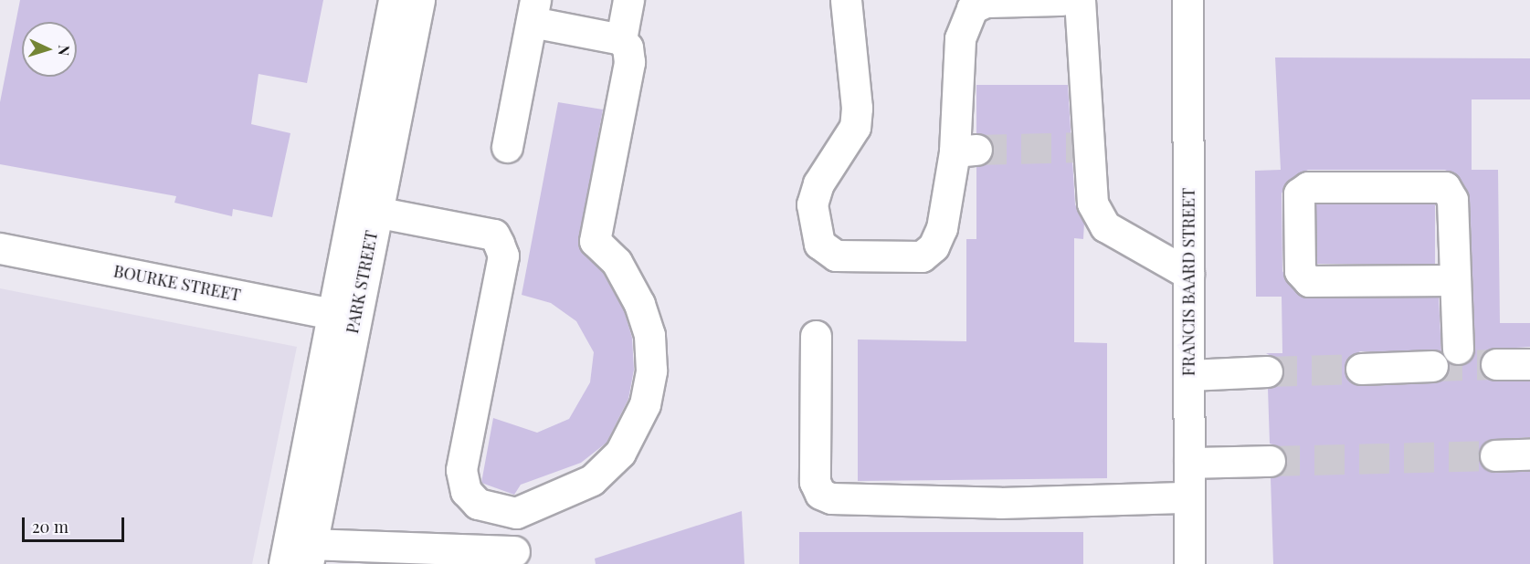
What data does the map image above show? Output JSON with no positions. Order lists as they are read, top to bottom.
{
  "streets": {
    "street": ["PARK STREET", "FRANCIS BAARD STREET", "BOURKE STREET"]
  },
  "crossings": [
    ["PARK STREET", "BOURKE STREET"]
  ],
  "scale_bar": "20 m",
  "north": "right"
}
